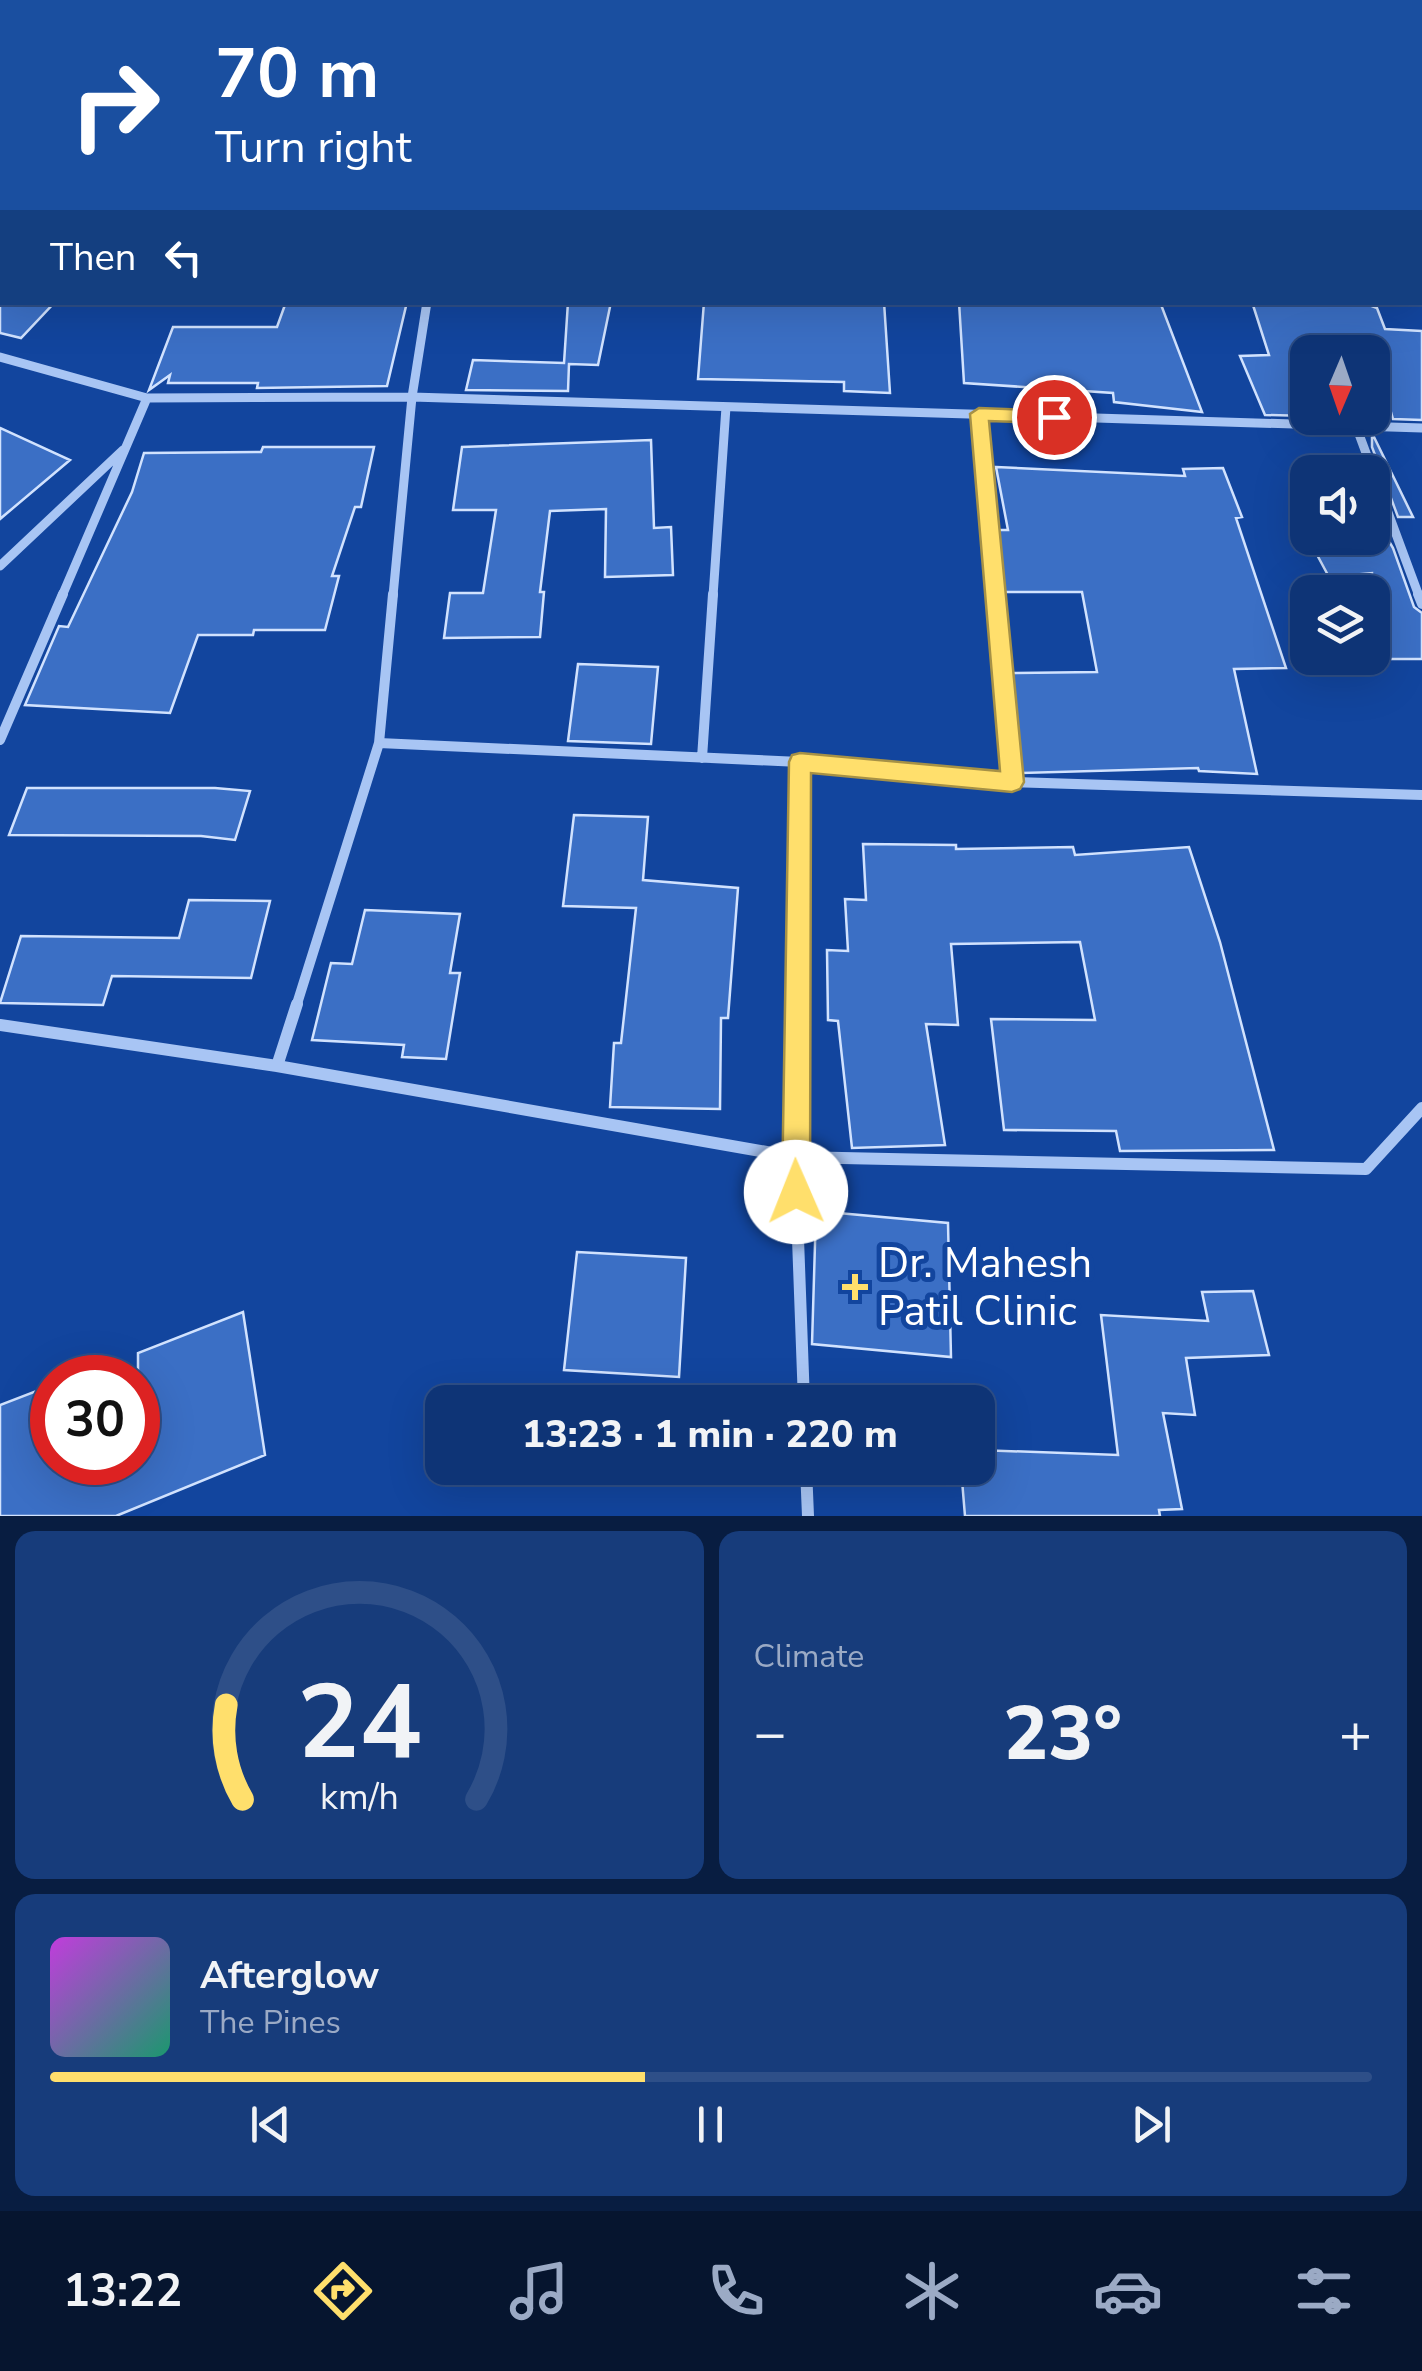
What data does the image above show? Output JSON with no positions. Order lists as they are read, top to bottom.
{
  "places": {
    "health": ["Dr. Mahesh Patil Clinic"]
  },
  "north": "bottom",
  "page": {
    "turn": ["70 m", "Turn right"],
    "then": "Then",
    "limit": "30",
    "trip": "13:23 · 1 min · 220 m",
    "tile": "Climate",
    "heat": ["−", "23°", "+"],
    "song": ["Afterglow", "The Pines"],
    "tabs": "13:22",
    "gauge": ["24", "km/h"]
  }
}
